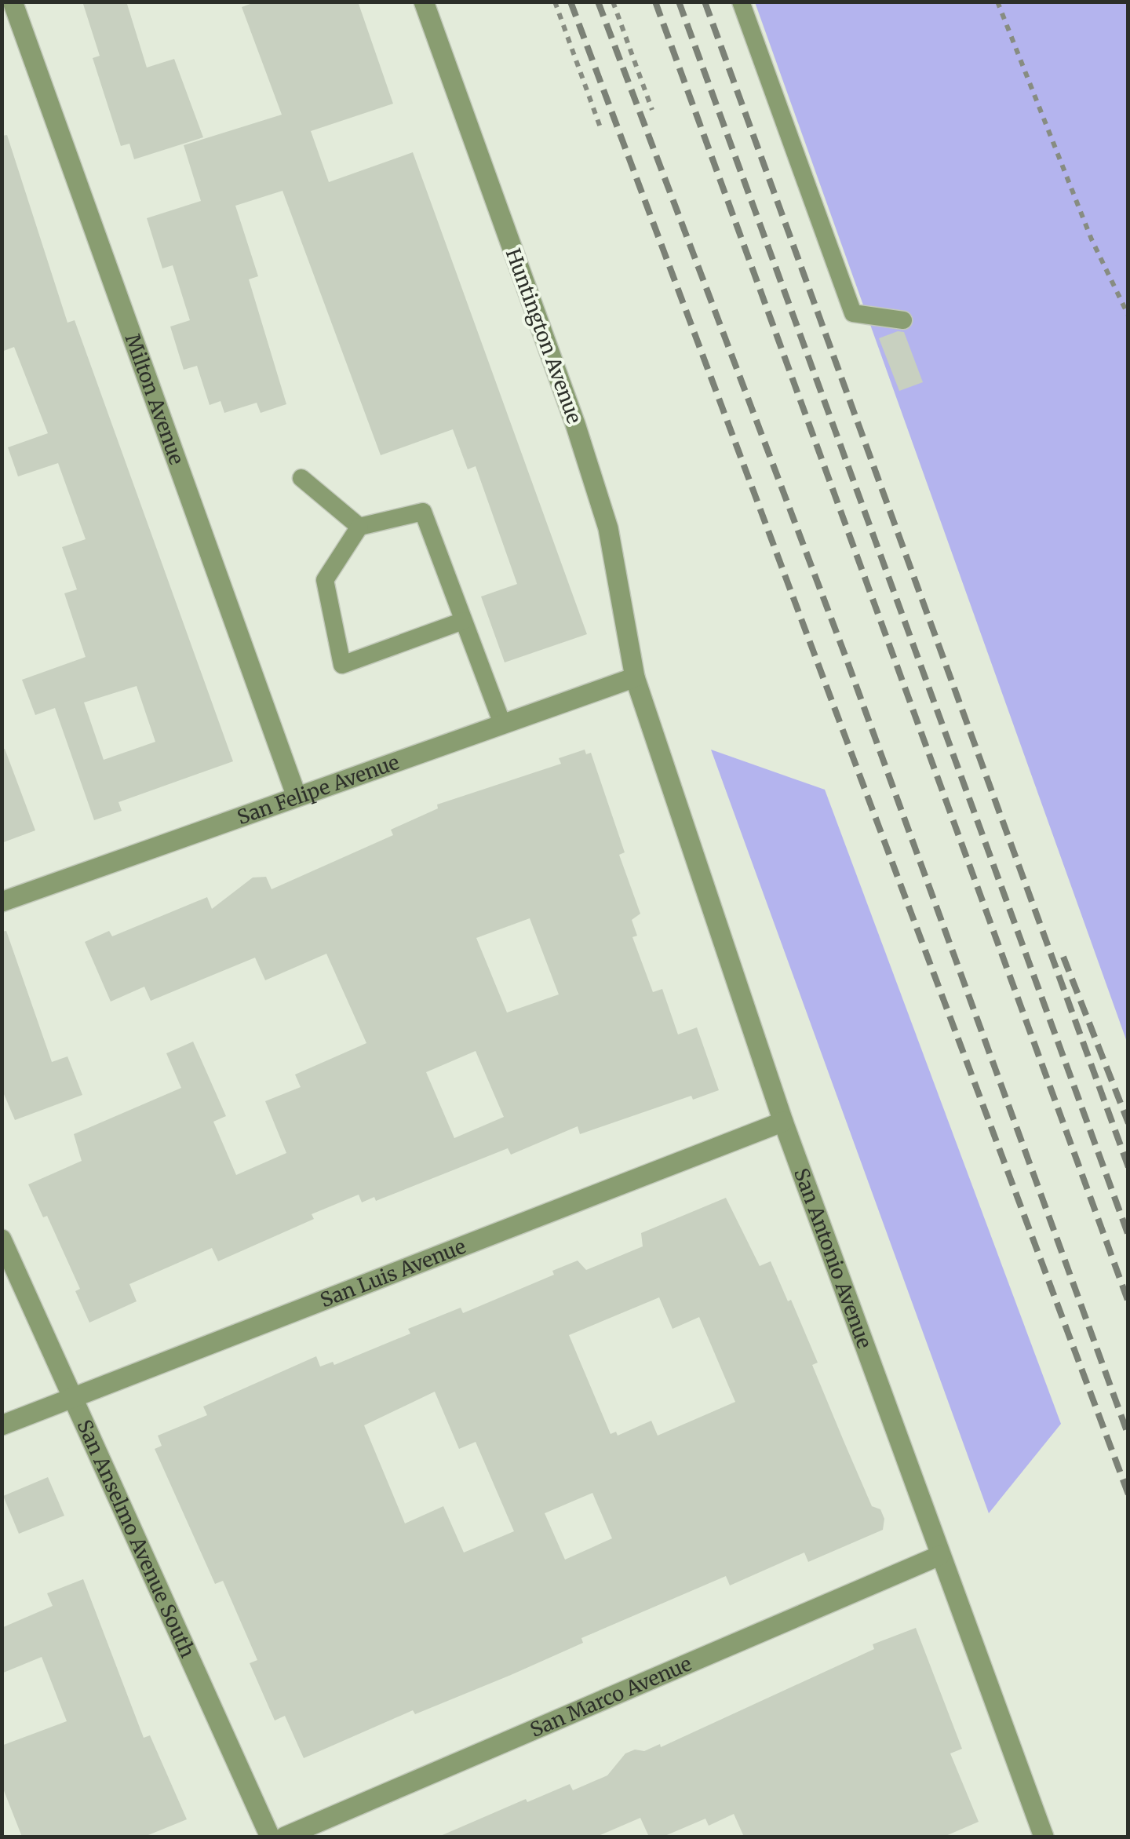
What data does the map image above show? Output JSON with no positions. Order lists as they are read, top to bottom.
{
  "streets": {
    "street": [
      "Huntington Avenue",
      "Milton Avenue",
      "San Felipe Avenue",
      "San Antonio Avenue",
      "San Luis Avenue",
      "San Anselmo Avenue South",
      "San Marco Avenue"
    ]
  },
  "crossings": [
    ["Huntington Avenue", "San Felipe Avenue"],
    ["Huntington Avenue", "San Antonio Avenue"],
    ["Milton Avenue", "San Felipe Avenue"],
    ["San Felipe Avenue", "San Antonio Avenue"],
    ["San Antonio Avenue", "San Luis Avenue"],
    ["San Antonio Avenue", "San Marco Avenue"],
    ["San Luis Avenue", "San Anselmo Avenue South"]
  ]
}
